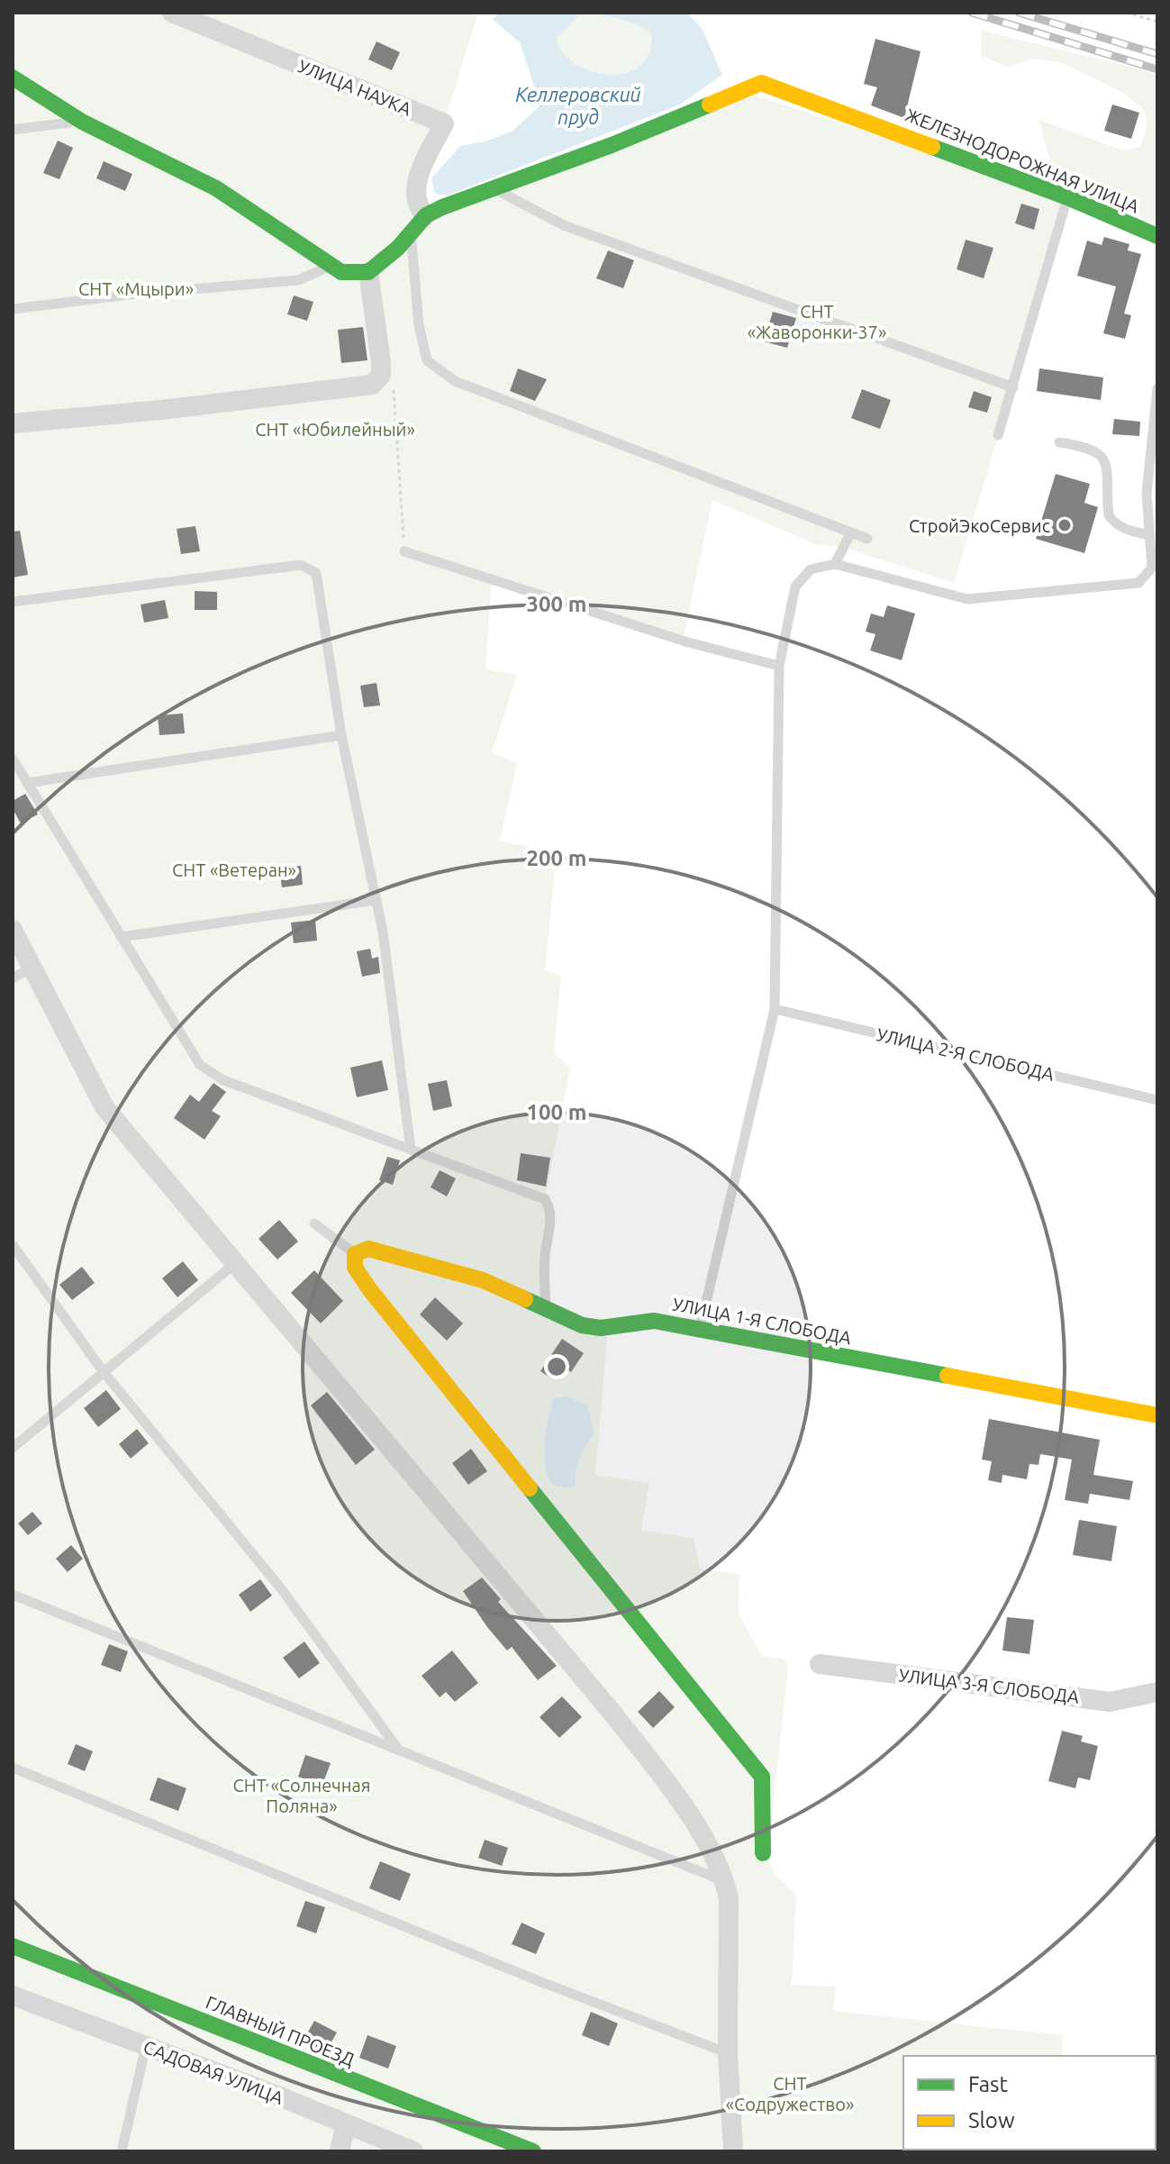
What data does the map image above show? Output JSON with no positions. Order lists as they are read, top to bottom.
{
  "streets": {
    "street": [
      "УЛИЦА НАУКА",
      "ЖЕЛЕЗНОДОРОЖНАЯ УЛИЦА",
      "УЛИЦА 1-Я СЛОБОДА",
      "УЛИЦА 3-Я СЛОБОДА",
      "ГЛАВНЫЙ ПРОЕЗД",
      "САДОВАЯ УЛИЦА"
    ],
    "lane": ["УЛИЦА 2-Я СЛОБОДА"]
  },
  "crossings": [
    ["УЛИЦА НАУКА", "ЖЕЛЕЗНОДОРОЖНАЯ УЛИЦА"]
  ],
  "water": ["Келлеровский пруд"],
  "parks": [
    "СНТ «Мцыри»",
    "СНТ «Жаворонки-37»",
    "СНТ «Юбилейный»",
    "СНТ «Ветеран»",
    "СНТ «Солнечная Поляна»",
    "СНТ «Содружество»"
  ],
  "places": ["СтройЭкоСервис"],
  "legend": ["Fast", "Slow"],
  "rings": ["300 m", "200 m", "100 m"]
}
